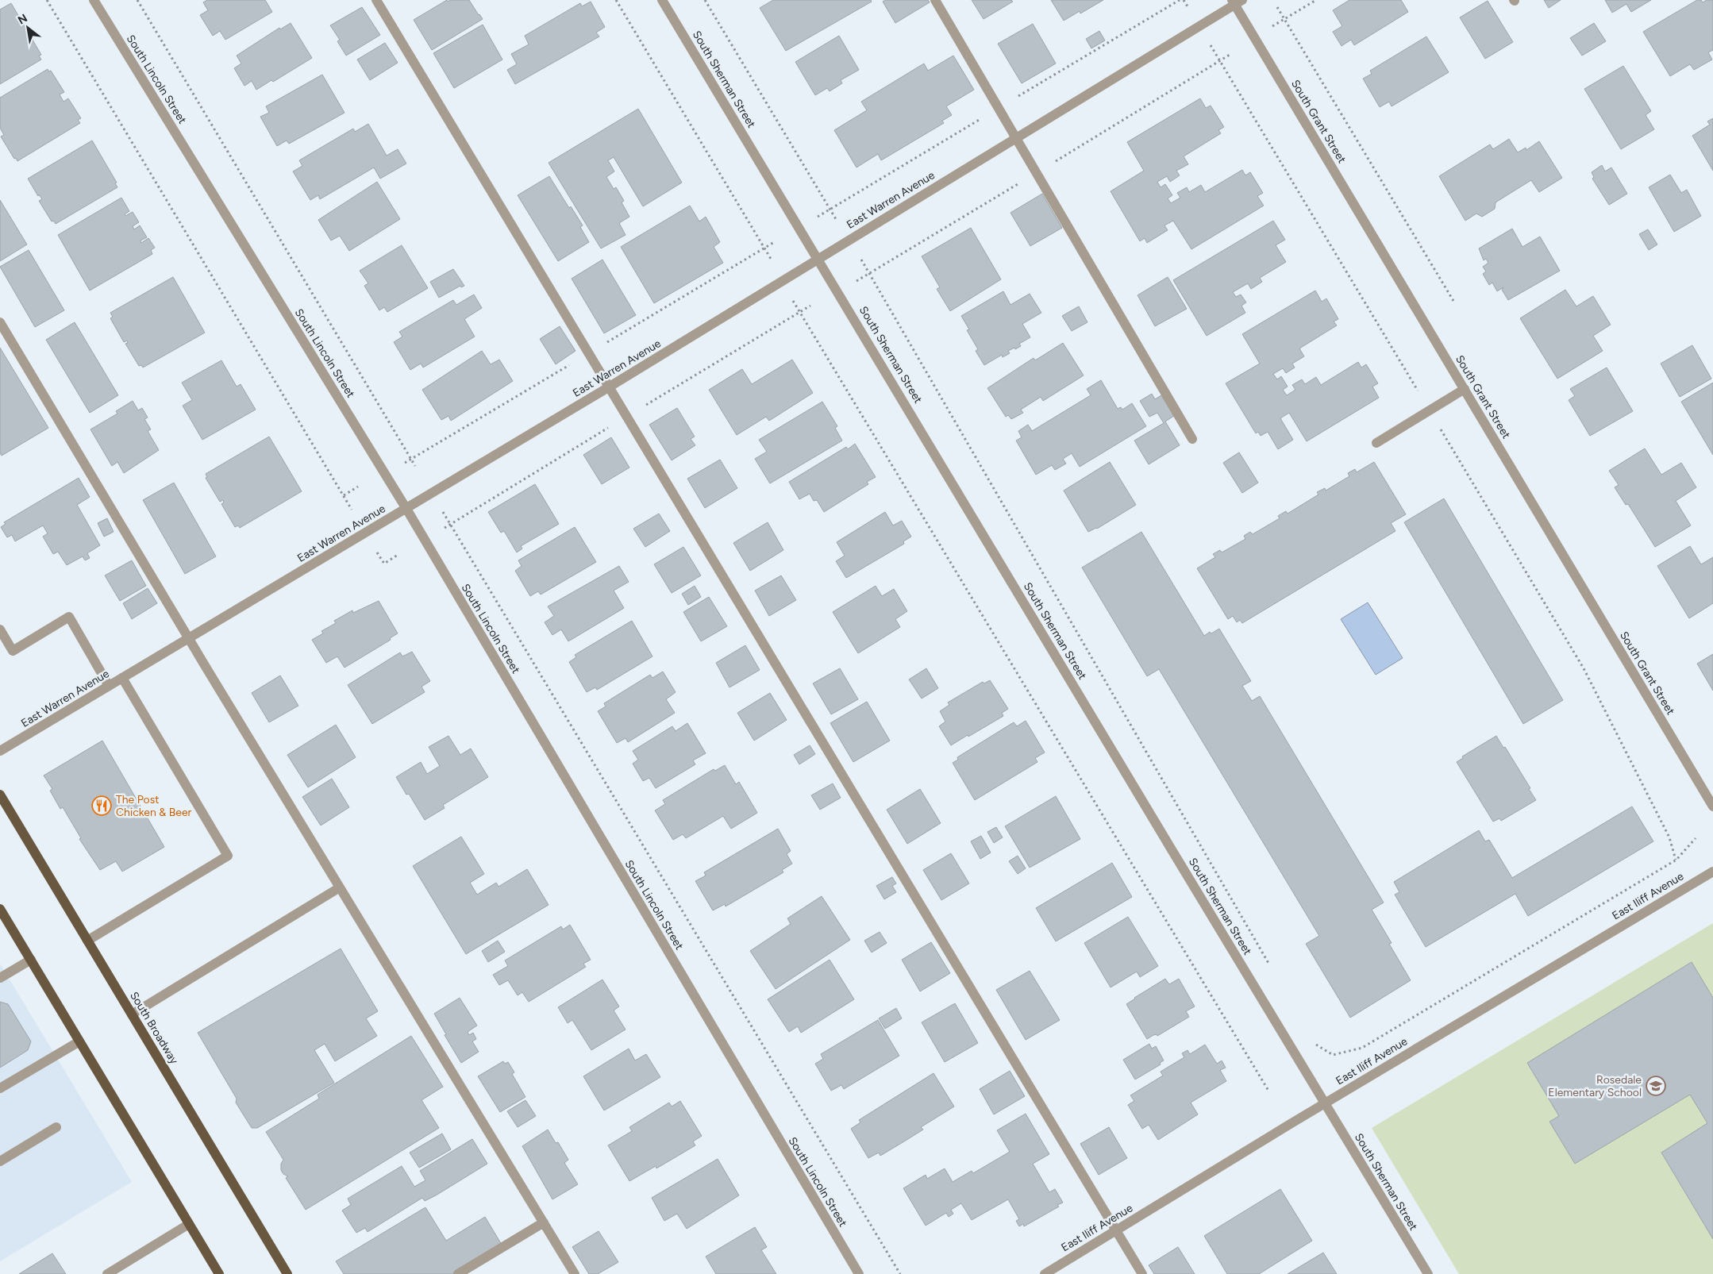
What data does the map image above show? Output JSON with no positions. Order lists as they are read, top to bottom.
{
  "streets": {
    "main road": ["South Broadway"],
    "street": [
      "South Lincoln Street",
      "South Sherman Street",
      "South Grant Street",
      "East Warren Avenue",
      "East Iliff Avenue"
    ]
  },
  "crossings": [
    ["South Lincoln Street", "East Warren Avenue"],
    ["South Sherman Street", "East Warren Avenue"],
    ["South Sherman Street", "East Iliff Avenue"],
    ["South Grant Street", "East Warren Avenue"]
  ],
  "places": {
    "restaurant": ["The Post Chicken & Beer"],
    "school or university": ["Rosedale Elementary School"]
  },
  "north": "top left"
}
